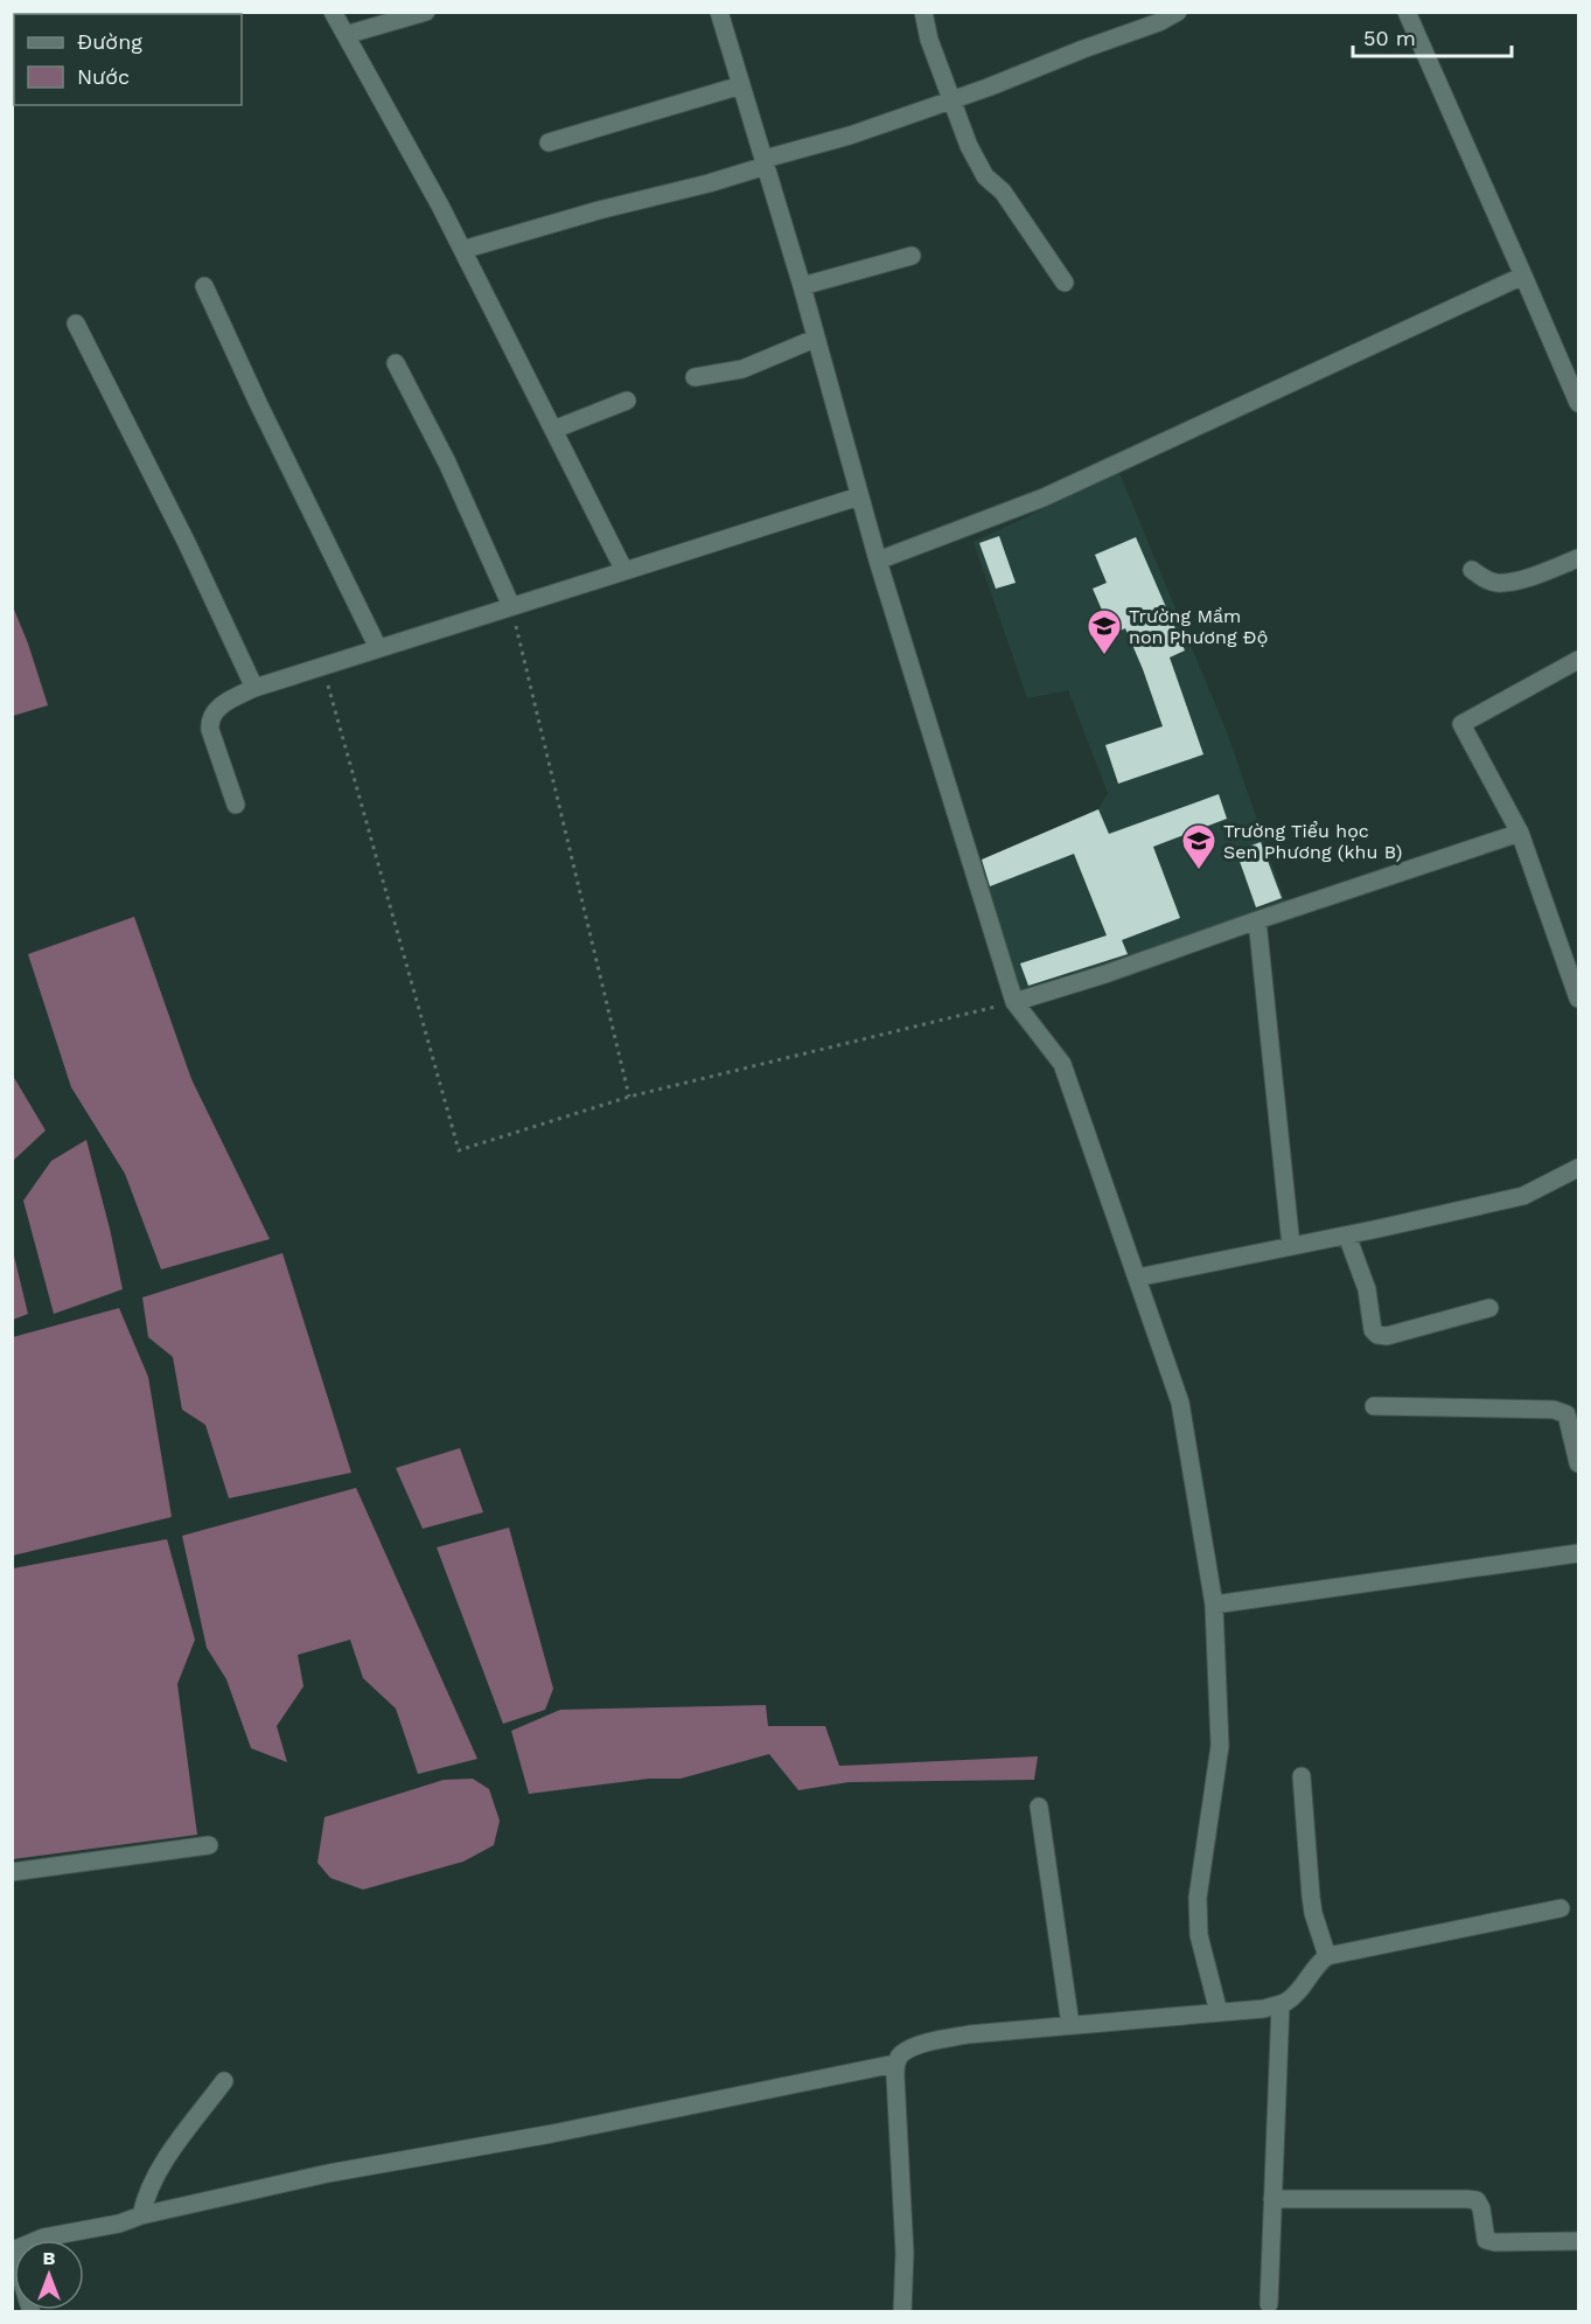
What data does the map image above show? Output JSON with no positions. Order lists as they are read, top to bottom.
{
  "places": {
    "school or university": ["Trường Mầm non Phương Độ", "Trường Tiểu học Sen Phương (khu B)"]
  },
  "legend": ["Đường", "Nước"],
  "scale_bar": "50 m",
  "north": "top"
}
